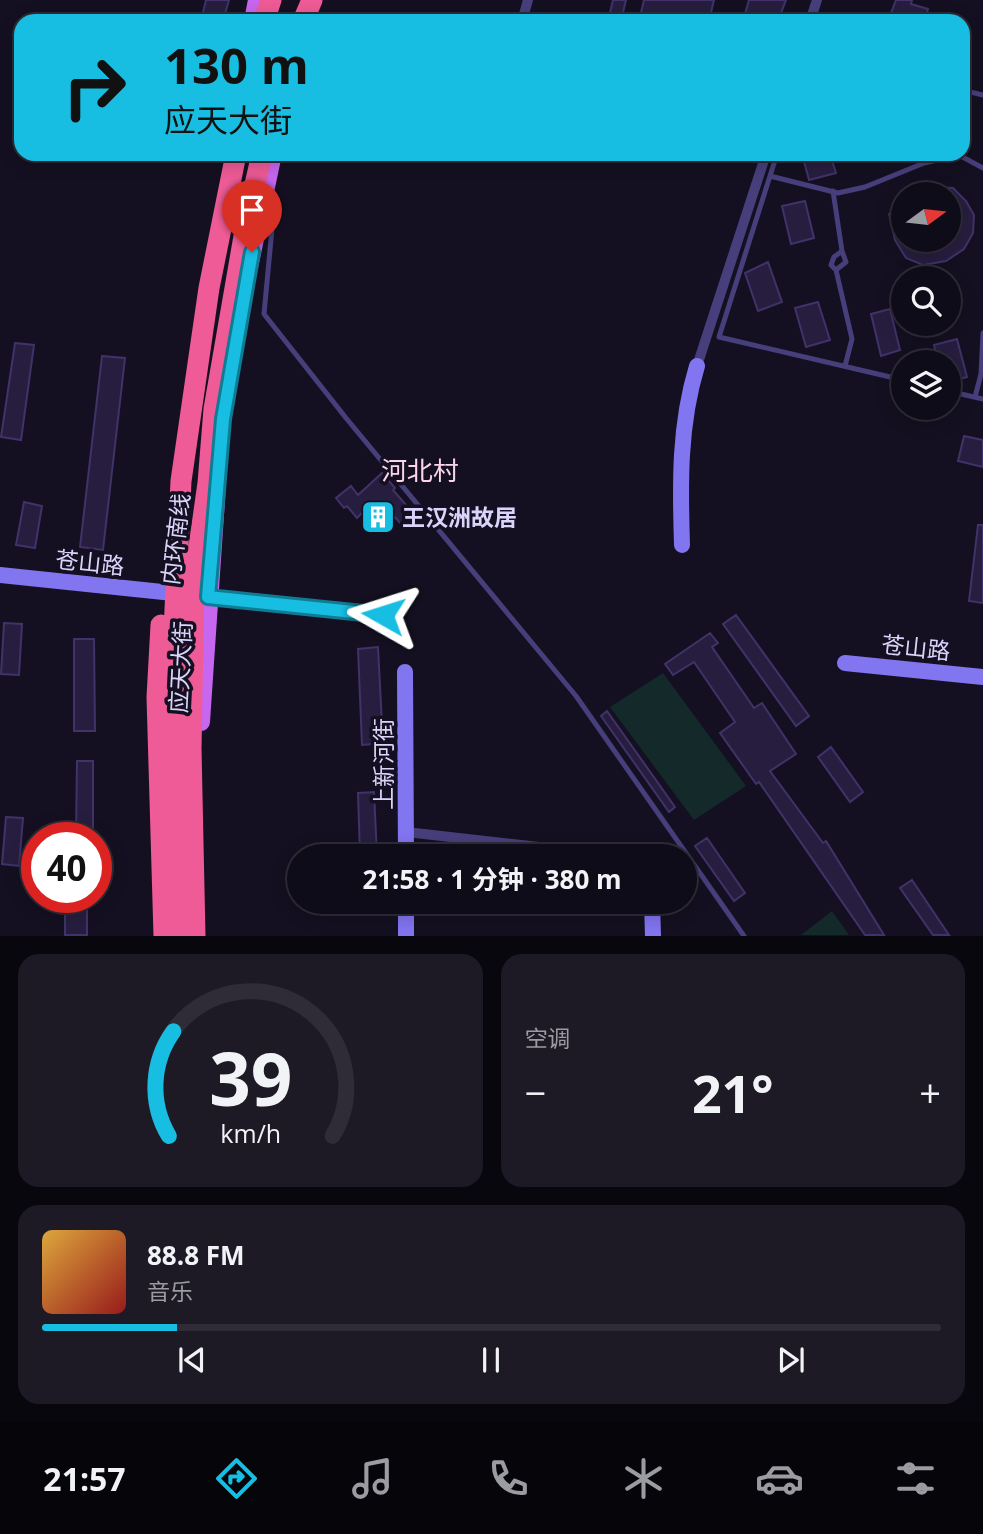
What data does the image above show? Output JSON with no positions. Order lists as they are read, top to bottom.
{
  "streets": {
    "highway": ["内环南线"],
    "main road": ["应天大街"],
    "street": ["苍山路", "上新河街"]
  },
  "crossings": [
    ["苍山路", "应天大街"]
  ],
  "districts": ["河北村"],
  "places": {
    "building": ["王汉洲故居"]
  },
  "north": "right",
  "page": {
    "turn": ["130 m", "应天大街"],
    "limit": "40",
    "trip": "21:58 · 1 分钟 · 380 m",
    "tile": "空调",
    "heat": ["−", "21°", "+"],
    "song": ["88.8 FM", "音乐"],
    "tabs": "21:57",
    "gauge": ["39", "km/h"]
  }
}
